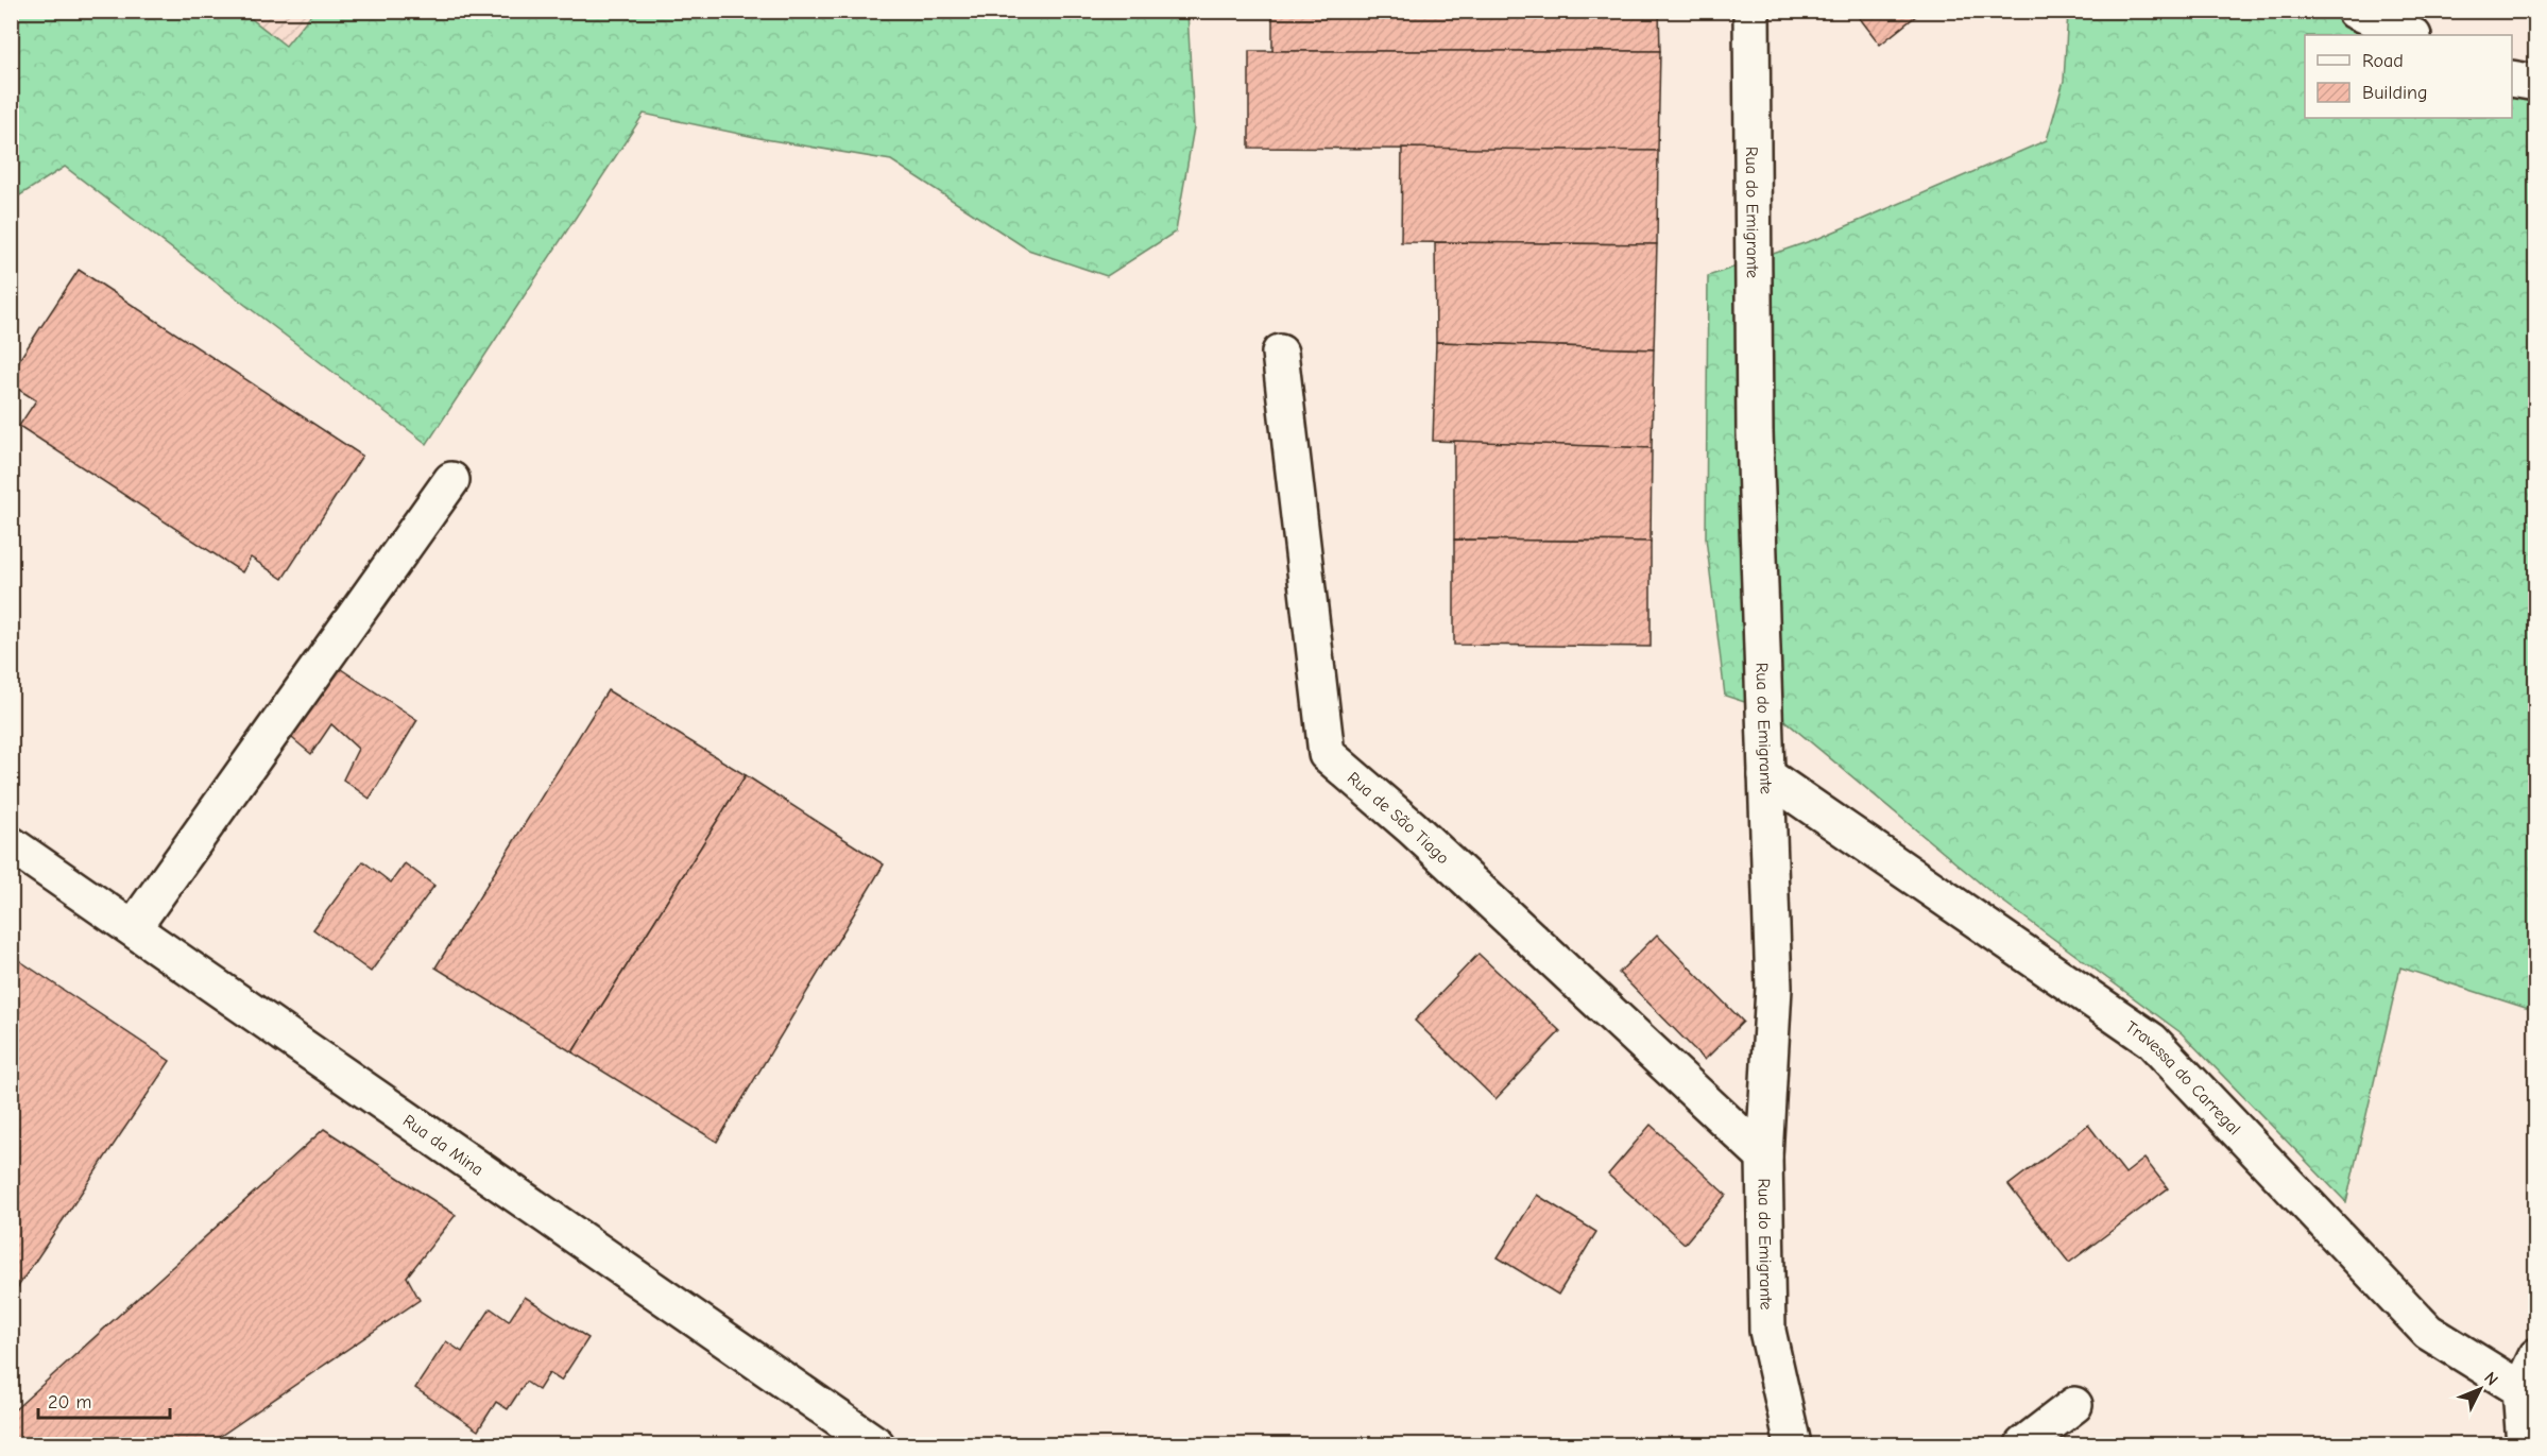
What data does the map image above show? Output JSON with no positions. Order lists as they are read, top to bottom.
{
  "streets": {
    "street": [
      "Rua do Emigrante",
      "Rua de São Tiago",
      "Travessa do Carregal",
      "Rua da Mina"
    ]
  },
  "crossings": [
    ["Rua do Emigrante", "Rua de São Tiago"],
    ["Rua do Emigrante", "Travessa do Carregal"]
  ],
  "legend": ["Road", "Building"],
  "scale_bar": "20 m",
  "north": "top right"
}
